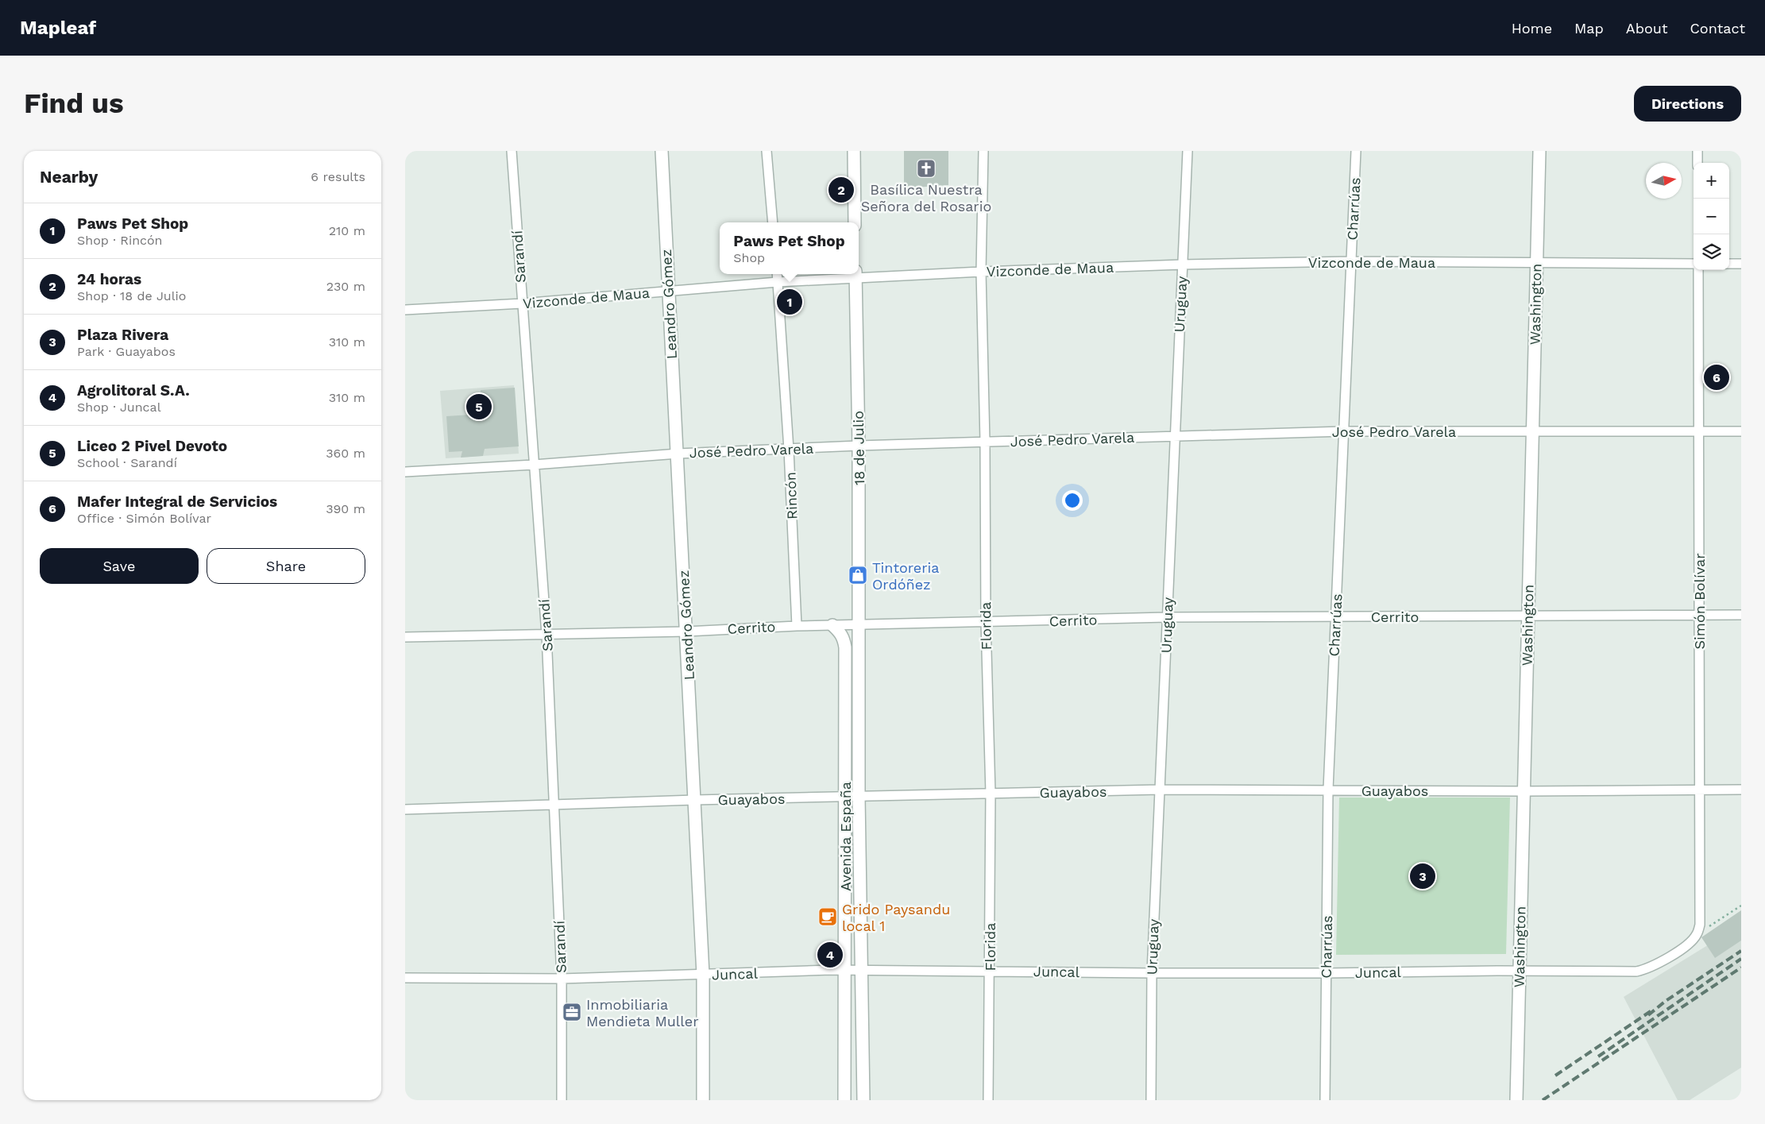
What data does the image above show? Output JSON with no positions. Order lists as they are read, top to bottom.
{
  "streets": {
    "street": [
      "Charrúas",
      "Sarandí",
      "Vizconde de Maua",
      "Leandro Gómez",
      "Uruguay",
      "Washington",
      "José Pedro Varela",
      "18 de Julio",
      "Rincón",
      "Simón Bolívar",
      "Cerrito",
      "Florida",
      "Guayabos",
      "Avenida España",
      "Juncal"
    ]
  },
  "crossings": [
    ["Charrúas", "Vizconde de Maua"],
    ["Charrúas", "José Pedro Varela"],
    ["Charrúas", "Cerrito"],
    ["Charrúas", "Guayabos"],
    ["Charrúas", "Juncal"],
    ["Sarandí", "Vizconde de Maua"],
    ["Sarandí", "José Pedro Varela"],
    ["Sarandí", "Cerrito"],
    ["Sarandí", "Guayabos"],
    ["Sarandí", "Juncal"],
    ["Vizconde de Maua", "Leandro Gómez"],
    ["Vizconde de Maua", "Uruguay"],
    ["Vizconde de Maua", "Washington"],
    ["Vizconde de Maua", "18 de Julio"],
    ["Vizconde de Maua", "Rincón"],
    ["Vizconde de Maua", "Florida"],
    ["Leandro Gómez", "José Pedro Varela"],
    ["Leandro Gómez", "Cerrito"],
    ["Leandro Gómez", "Guayabos"],
    ["Leandro Gómez", "Juncal"],
    ["Uruguay", "José Pedro Varela"],
    ["Uruguay", "Cerrito"],
    ["Uruguay", "Guayabos"],
    ["Uruguay", "Juncal"],
    ["Washington", "José Pedro Varela"],
    ["Washington", "Cerrito"],
    ["Washington", "Guayabos"],
    ["Washington", "Juncal"],
    ["José Pedro Varela", "18 de Julio"],
    ["José Pedro Varela", "Rincón"],
    ["José Pedro Varela", "Simón Bolívar"],
    ["José Pedro Varela", "Florida"],
    ["18 de Julio", "Cerrito"],
    ["18 de Julio", "Avenida España"],
    ["Rincón", "Cerrito"],
    ["Simón Bolívar", "Cerrito"],
    ["Simón Bolívar", "Guayabos"],
    ["Simón Bolívar", "Juncal"],
    ["Cerrito", "Florida"],
    ["Cerrito", "Avenida España"],
    ["Florida", "Guayabos"],
    ["Florida", "Juncal"],
    ["Guayabos", "Avenida España"],
    ["Avenida España", "Juncal"]
  ],
  "places": {
    "church": ["Basílica Nuestra Señora del Rosario"],
    "shop": ["Tintoreria Ordóñez"],
    "cafe": ["Grido Paysandu local 1"],
    "office": ["Inmobiliaria Mendieta Muller"]
  },
  "north": "right",
  "page": {
    "header": "Mapleaf",
    "nav": [
      "Home",
      "Map",
      "About",
      "Contact"
    ],
    "buttons": [
      "Directions",
      ["Save", "Share"]
    ],
    "title": "Find us",
    "heading": ["Nearby", "6 results"],
    "map_buttons": ["+", "−"],
    "pins": [
      "2",
      "1",
      "6",
      "5",
      "3",
      "4"
    ],
    "list": [
      {
        "mark": "1",
        "name": "Paws Pet Shop",
        "note": "Shop · Rincón",
        "value": "210 m"
      },
      {
        "mark": "2",
        "name": "24 horas",
        "note": "Shop · 18 de Julio",
        "value": "230 m"
      },
      {
        "mark": "3",
        "name": "Plaza Rivera",
        "note": "Park · Guayabos",
        "value": "310 m"
      },
      {
        "mark": "4",
        "name": "Agrolitoral S.A.",
        "note": "Shop · Juncal",
        "value": "310 m"
      },
      {
        "mark": "5",
        "name": "Liceo 2 Pivel Devoto",
        "note": "School · Sarandí",
        "value": "360 m"
      },
      {
        "mark": "6",
        "name": "Mafer Integral de Servicios",
        "note": "Office · Simón Bolívar",
        "value": "390 m"
      }
    ],
    "popup": ["Paws Pet Shop", "Shop"]
  }
}
